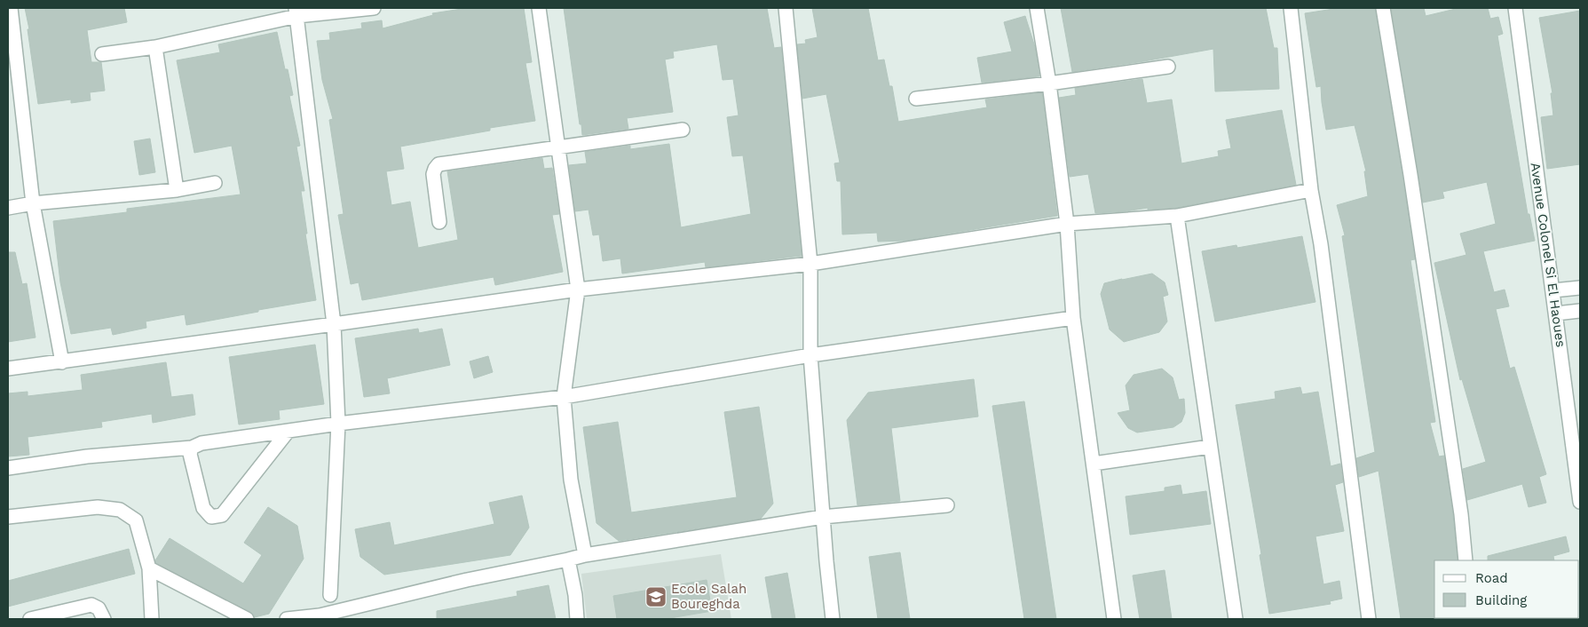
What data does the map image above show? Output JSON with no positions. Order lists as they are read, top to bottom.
{
  "streets": {
    "street": ["Avenue Colonel Si El Haoues"]
  },
  "places": {
    "school or university": ["Ecole Salah Boureghda"]
  },
  "legend": ["Road", "Building"]
}
